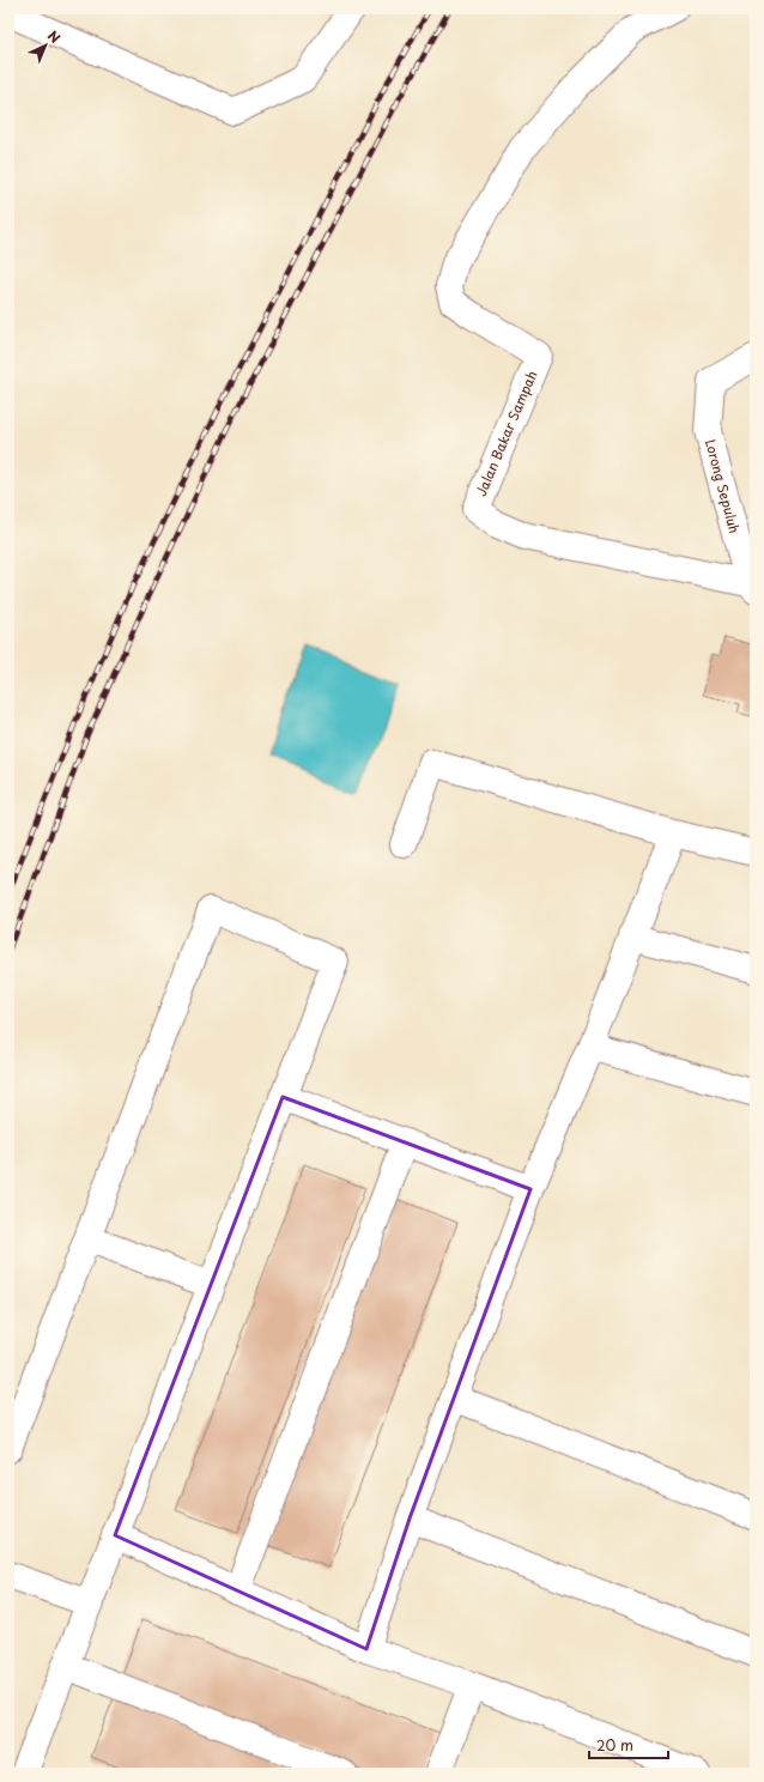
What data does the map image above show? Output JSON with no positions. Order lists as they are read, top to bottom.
{
  "streets": {
    "street": ["Jalan Bakar Sampah", "Lorong Sepuluh"]
  },
  "crossings": [
    ["Jalan Bakar Sampah", "Lorong Sepuluh"]
  ],
  "scale_bar": "20 m",
  "north": "top right"
}
